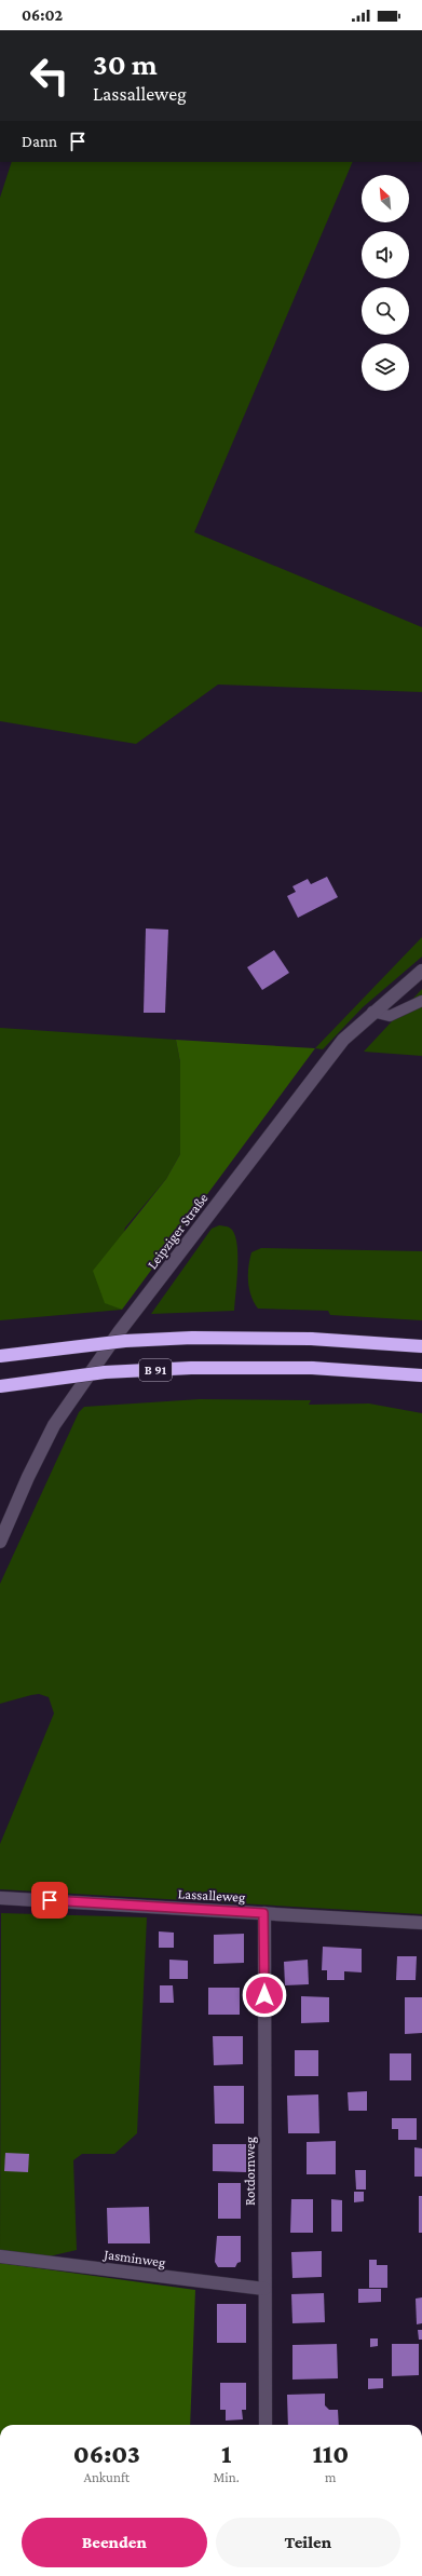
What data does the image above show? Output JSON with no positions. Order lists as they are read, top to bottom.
{
  "streets": {
    "highway": ["B 91"],
    "street": [
      "Leipziger Straße",
      "Lassalleweg",
      "Rotdornweg",
      "Jasminweg"
    ]
  },
  "crossings": [
    ["Lassalleweg", "Rotdornweg"],
    ["Rotdornweg", "Jasminweg"]
  ],
  "north": "top left",
  "page": {
    "status": "06:02",
    "turn": ["30 m", "Lassalleweg"],
    "then": "Dann",
    "eta": [
      "06:03",
      "Ankunft",
      "1",
      "Min.",
      "110",
      "m"
    ],
    "buttons": ["Beenden", "Teilen"]
  }
}
